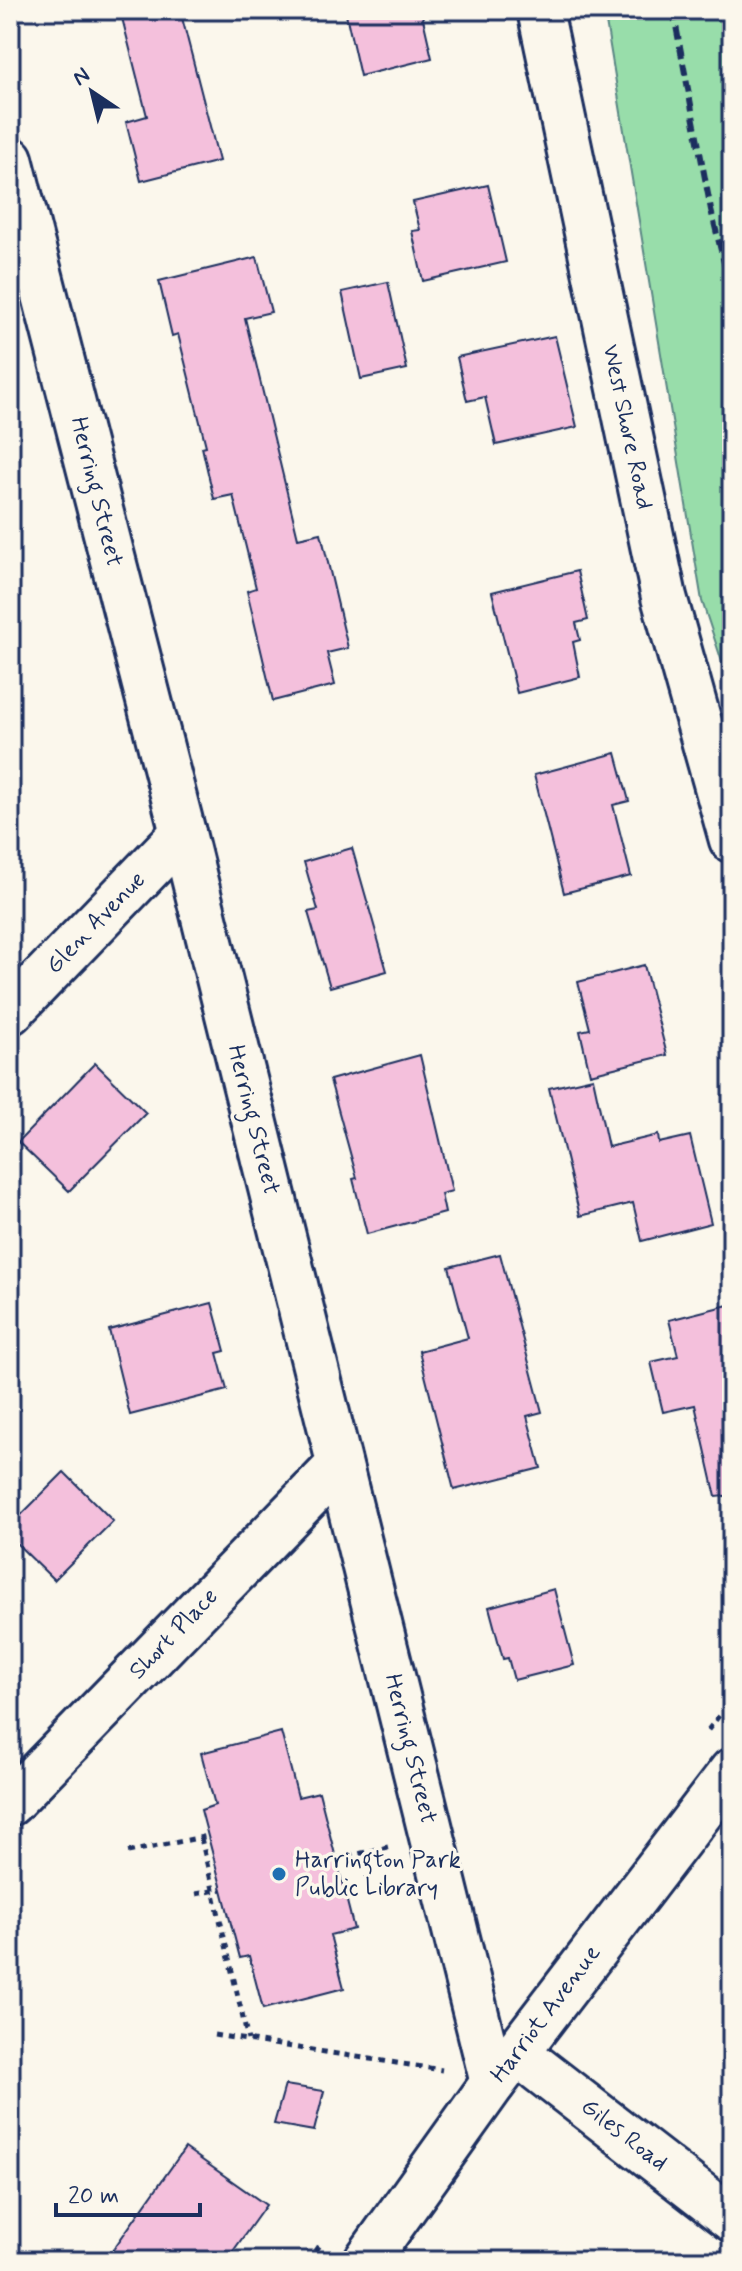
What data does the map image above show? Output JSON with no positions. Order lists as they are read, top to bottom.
{
  "streets": {
    "street": [
      "West Shore Road",
      "Herring Street",
      "Glen Avenue",
      "Short Place",
      "Harriot Avenue",
      "Giles Road"
    ]
  },
  "crossings": [
    ["Herring Street", "Glen Avenue"],
    ["Herring Street", "Short Place"],
    ["Herring Street", "Harriot Avenue"],
    ["Herring Street", "Giles Road"],
    ["Harriot Avenue", "Giles Road"]
  ],
  "places": ["Harrington Park Public Library"],
  "scale_bar": "20 m",
  "north": "top left"
}
